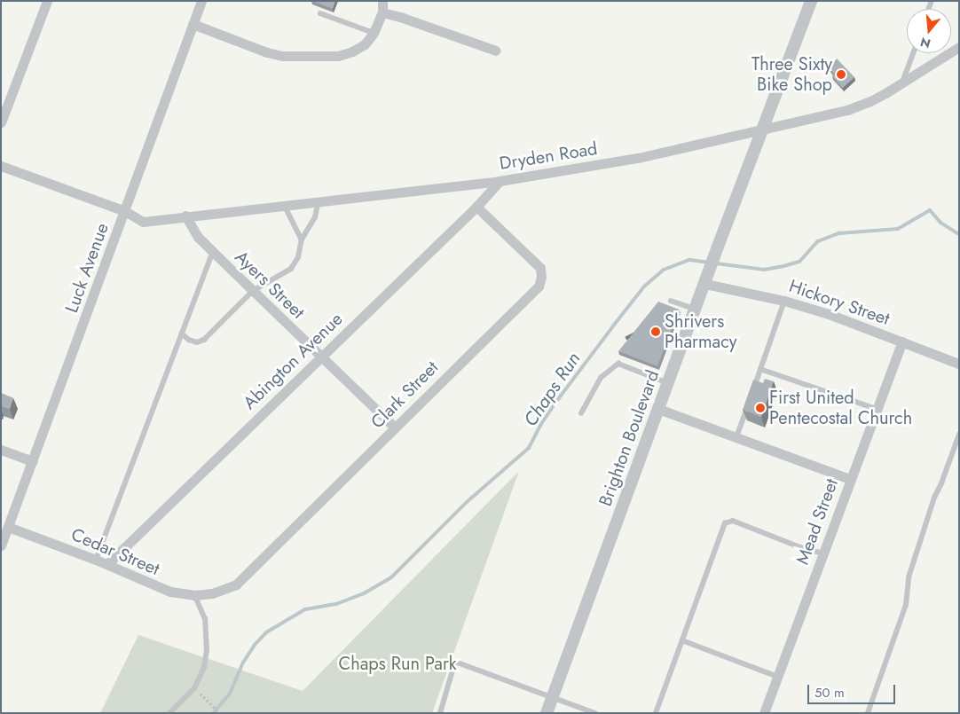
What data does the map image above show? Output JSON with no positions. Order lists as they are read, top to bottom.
{
  "streets": {
    "street": [
      "Dryden Road",
      "Luck Avenue",
      "Ayers Street",
      "Hickory Street",
      "Abington Avenue",
      "Clark Street",
      "Brighton Boulevard",
      "Mead Street",
      "Cedar Street"
    ]
  },
  "crossings": [
    ["Dryden Road", "Luck Avenue"],
    ["Dryden Road", "Ayers Street"],
    ["Dryden Road", "Abington Avenue"],
    ["Dryden Road", "Brighton Boulevard"],
    ["Luck Avenue", "Cedar Street"],
    ["Ayers Street", "Abington Avenue"],
    ["Ayers Street", "Clark Street"],
    ["Hickory Street", "Brighton Boulevard"],
    ["Hickory Street", "Mead Street"],
    ["Abington Avenue", "Clark Street"],
    ["Abington Avenue", "Cedar Street"],
    ["Clark Street", "Cedar Street"]
  ],
  "water": ["Chaps Run"],
  "parks": ["Chaps Run Park"],
  "places": ["Three Sixty Bike Shop", "Shrivers Pharmacy", "First United Pentecostal Church"],
  "scale_bar": "50 m",
  "north": "bottom"
}
